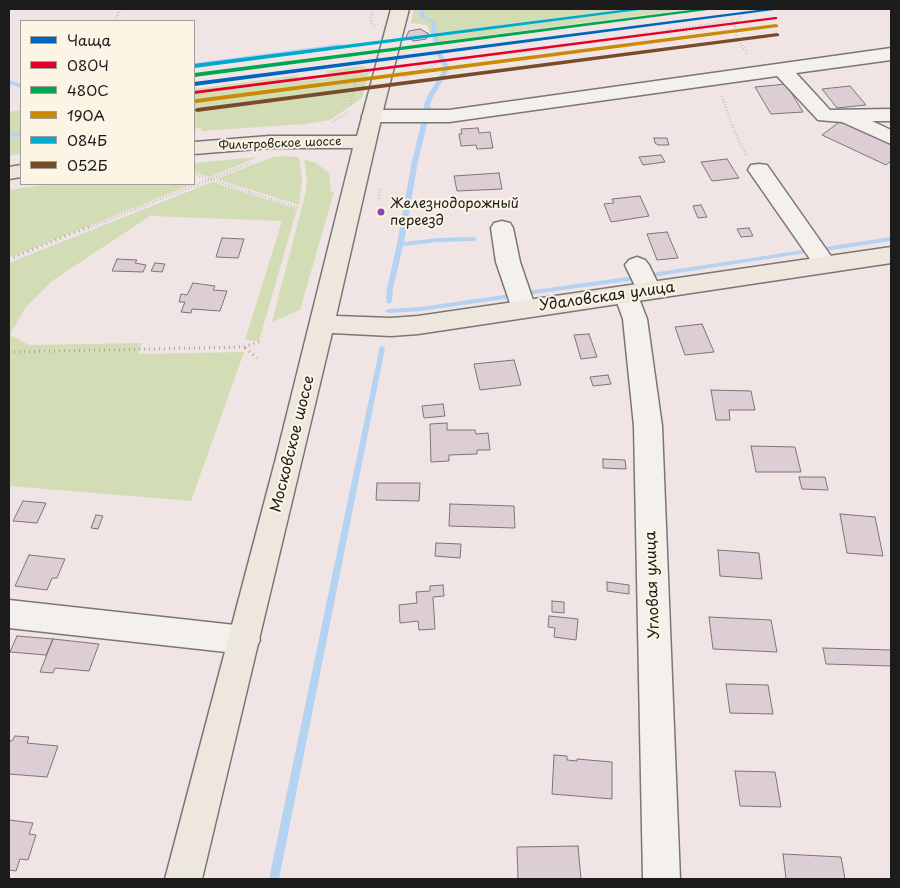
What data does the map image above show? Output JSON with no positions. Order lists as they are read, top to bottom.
{
  "streets": {
    "main road": ["Фильтровское шоссе", "Удаловская улица", "Московское шоссе"],
    "street": ["Угловая улица"]
  },
  "crossings": [
    ["Фильтровское шоссе", "Московское шоссе"],
    ["Удаловская улица", "Московское шоссе"],
    ["Удаловская улица", "Угловая улица"]
  ],
  "places": ["Железнодорожный переезд"],
  "lines": [
    "transit line Чаща",
    "transit line 480С",
    "transit line 084Б",
    "transit line 080Ч",
    "transit line 190А",
    "transit line 052Б"
  ],
  "legend": [
    "Чаща",
    "080Ч",
    "480С",
    "190А",
    "084Б",
    "052Б"
  ]
}
